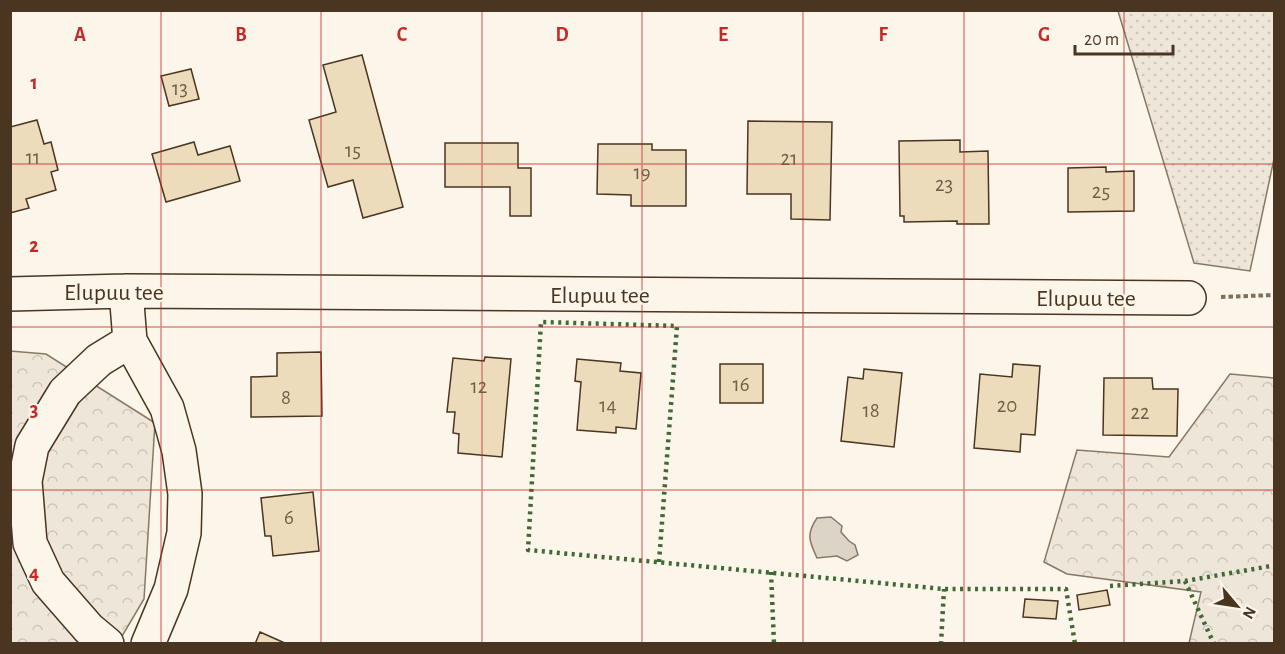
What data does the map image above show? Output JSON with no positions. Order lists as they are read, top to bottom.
{
  "streets": {
    "street": ["Elupuu tee"]
  },
  "house_numbers": [
    "13",
    "15",
    "11",
    "21",
    "19",
    "23",
    "25",
    "16",
    "12",
    "8",
    "14",
    "20",
    "18",
    "22",
    "6"
  ],
  "scale_bar": "20 m",
  "north": "bottom right",
  "grid": {
    "columns": [
      "A",
      "B",
      "C",
      "D",
      "E",
      "F",
      "G"
    ],
    "rows": [
      "1",
      "2",
      "3",
      "4"
    ]
  }
}
